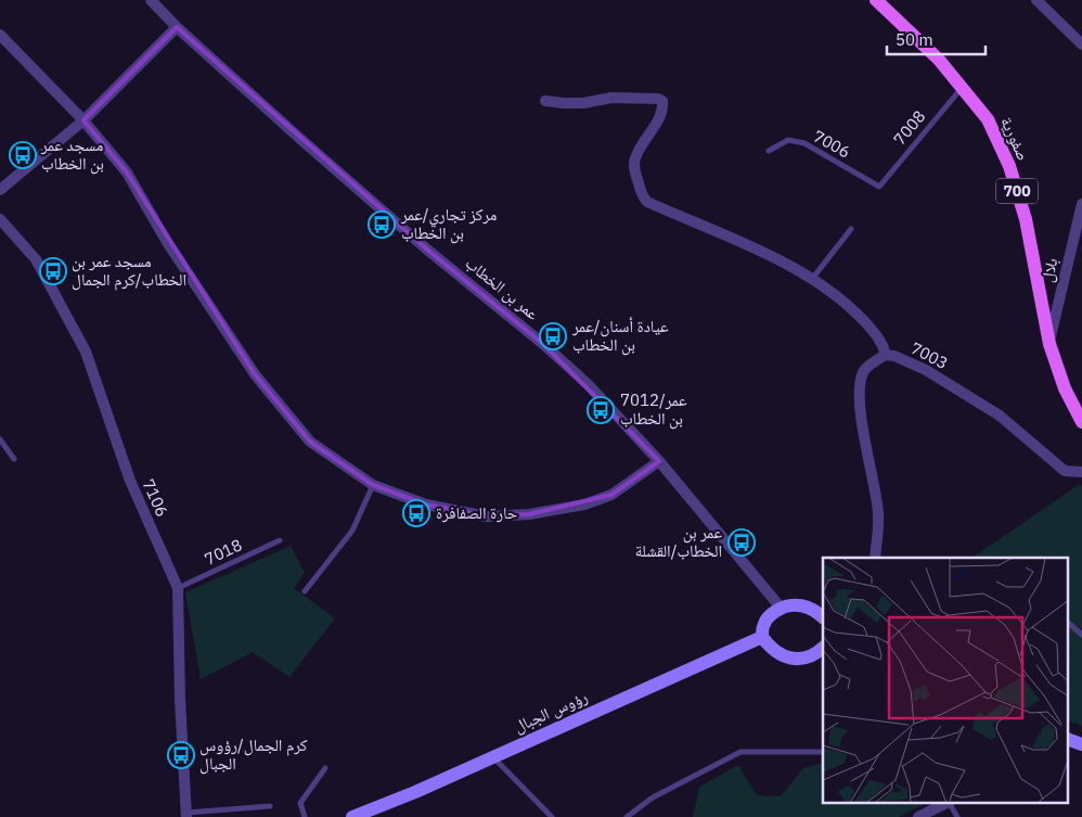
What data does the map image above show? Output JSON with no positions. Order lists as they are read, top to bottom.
{
  "streets": {
    "main road": ["صفورية", "700"],
    "street": [
      "بلال",
      "عمر بن الخطاب",
      "7003",
      "7106",
      "رؤوس الجبال"
    ],
    "lane": ["7008", "7006", "7018"]
  },
  "crossings": [
    ["7008", "صفورية"],
    ["7008", "7006"],
    ["صفورية", "بلال"],
    ["7106", "7018"]
  ],
  "places": {
    "bus stop": [
      "مسجد عمر بن الخطاب",
      "مركز تجاري/عمر بن الخطاب",
      "مسجد عمر بن الخطاب/كرم الجمال",
      "عيادة أسنان/عمر بن الخطاب",
      "7012/عمر بن الخطاب",
      "حارة الصفافرة",
      "عمر بن الخطاب/القشلة",
      "كرم الجمال/رؤوس الجبال"
    ]
  },
  "scale_bar": "50 m"
}
